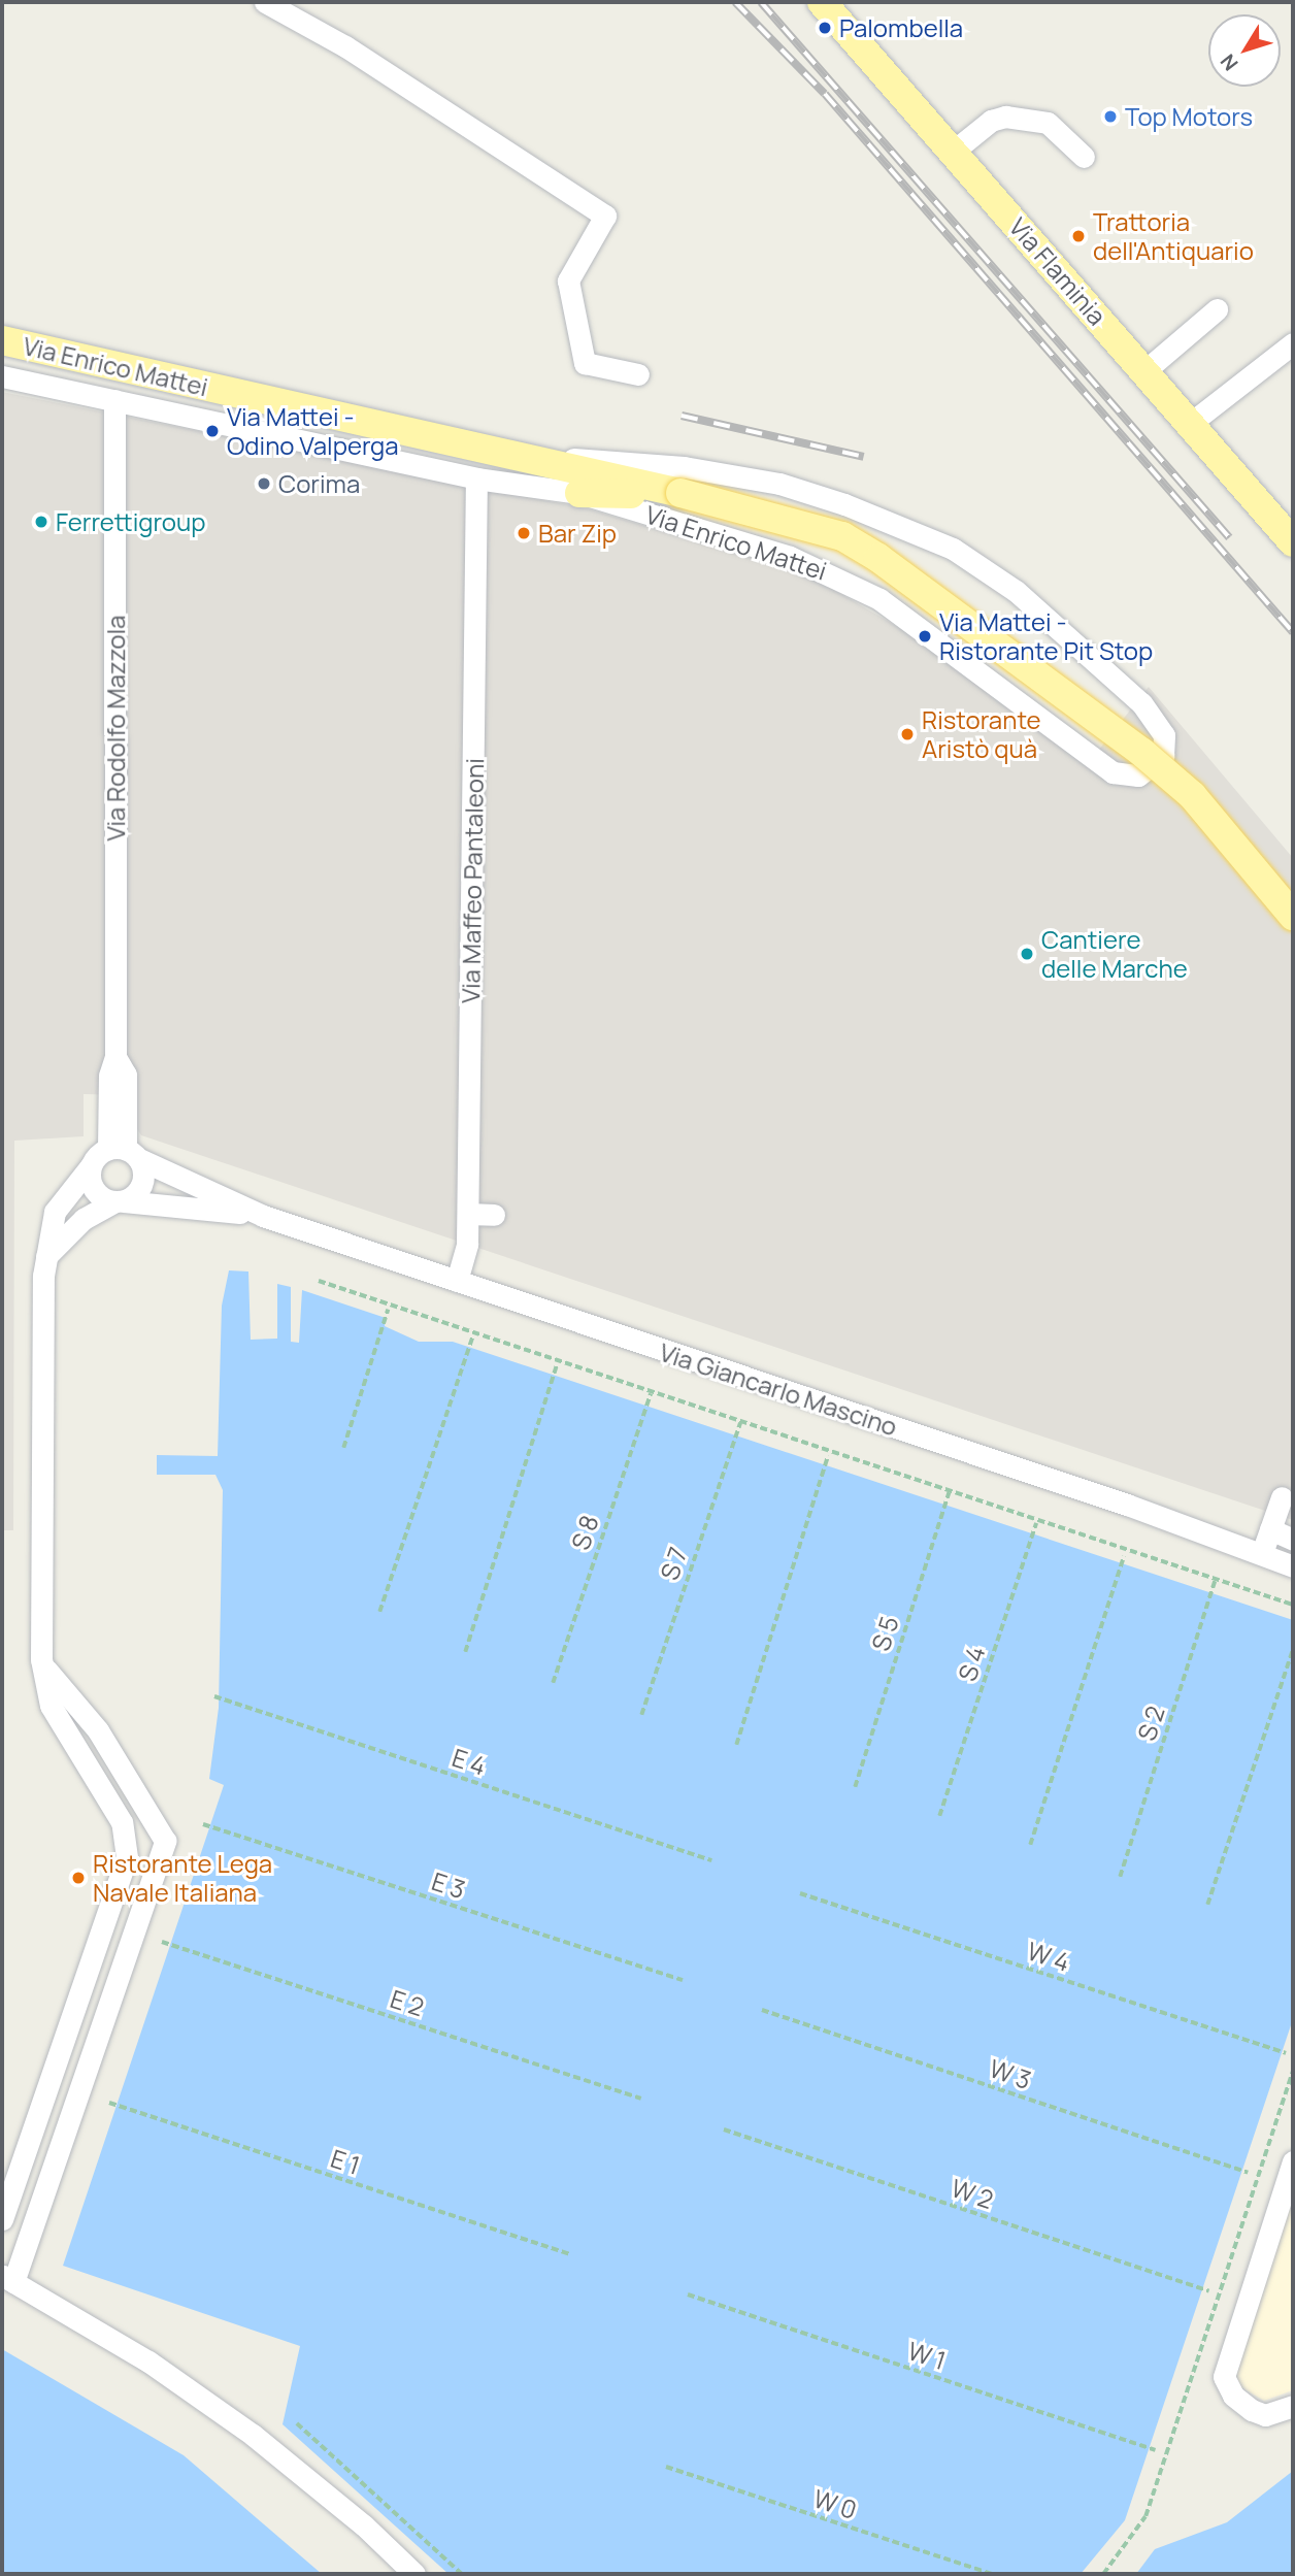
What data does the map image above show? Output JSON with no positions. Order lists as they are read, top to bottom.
{
  "streets": {
    "main road": ["Via Flaminia", "Via Enrico Mattei"],
    "street": ["Via Rodolfo Mazzola", "Via Maffeo Pantaleoni", "Via Giancarlo Mascino"],
    "path": [
      "S 8",
      "S 7",
      "S 5",
      "S 4",
      "S 2",
      "E 4",
      "E 3",
      "W 4",
      "E 2",
      "W 3",
      "E 1",
      "W 2",
      "W 1",
      "W 0"
    ]
  },
  "crossings": [
    ["Via Enrico Mattei", "Via Rodolfo Mazzola"],
    ["Via Enrico Mattei", "Via Maffeo Pantaleoni"],
    ["Via Rodolfo Mazzola", "Via Giancarlo Mascino"],
    ["Via Maffeo Pantaleoni", "Via Giancarlo Mascino"]
  ],
  "places": [
    "Palombella",
    "Top Motors",
    "Trattoria dell'Antiquario",
    "Via Mattei - Odino Valperga",
    "Corima",
    "Ferrettigroup",
    "Bar Zip",
    "Via Mattei - Ristorante Pit Stop",
    "Ristorante Aristò quà",
    "Cantiere delle Marche",
    "Ristorante Lega Navale Italiana"
  ],
  "north": "bottom left"
}
